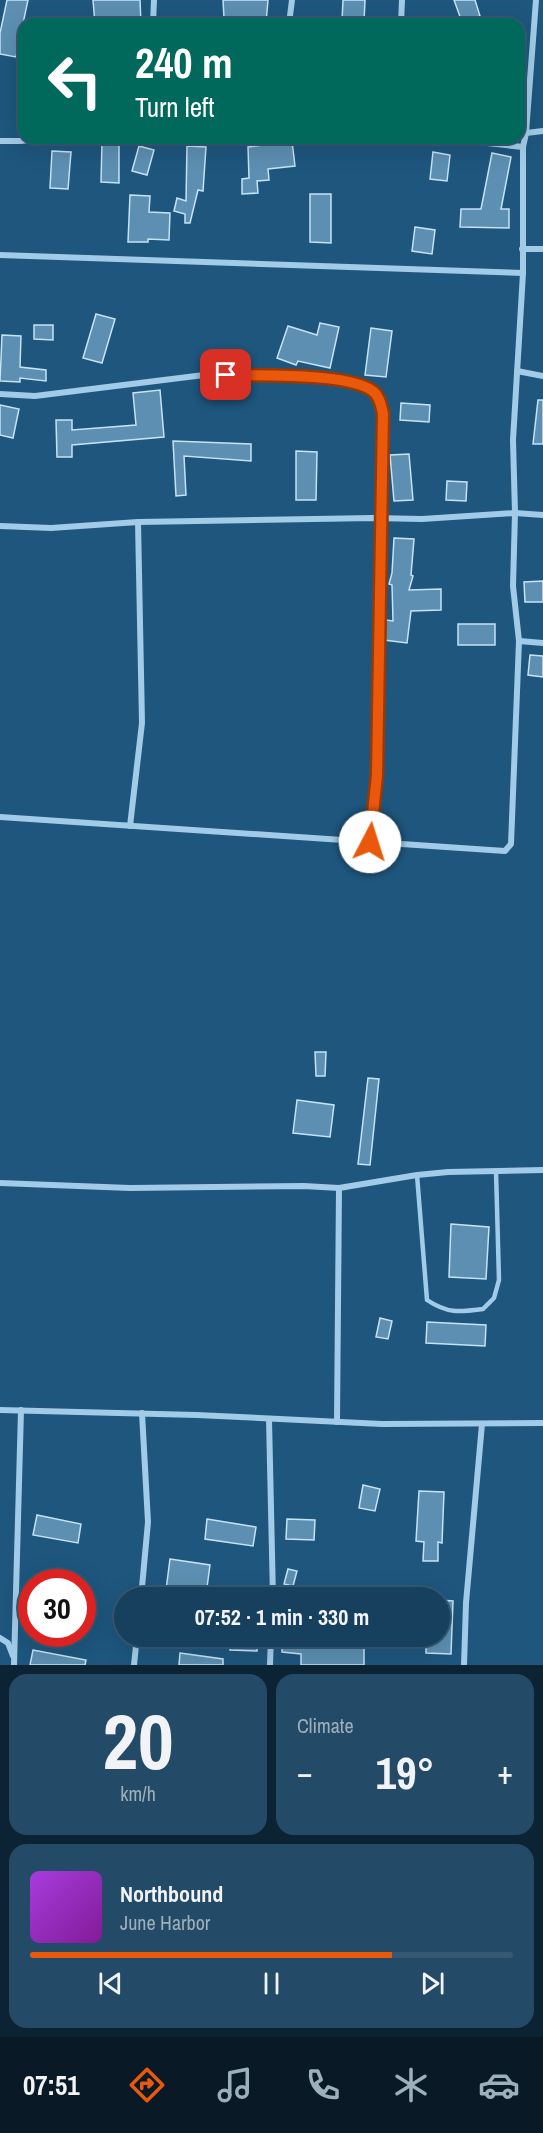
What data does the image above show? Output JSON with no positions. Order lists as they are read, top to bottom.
{
  "page": {
    "turn": ["240 m", "Turn left"],
    "limit": "30",
    "trip": "07:52 · 1 min · 330 m",
    "tile": [
      ["20", "km/h"],
      "Climate"
    ],
    "heat": ["−", "19°", "+"],
    "song": ["Northbound", "June Harbor"],
    "tabs": "07:51"
  }
}
